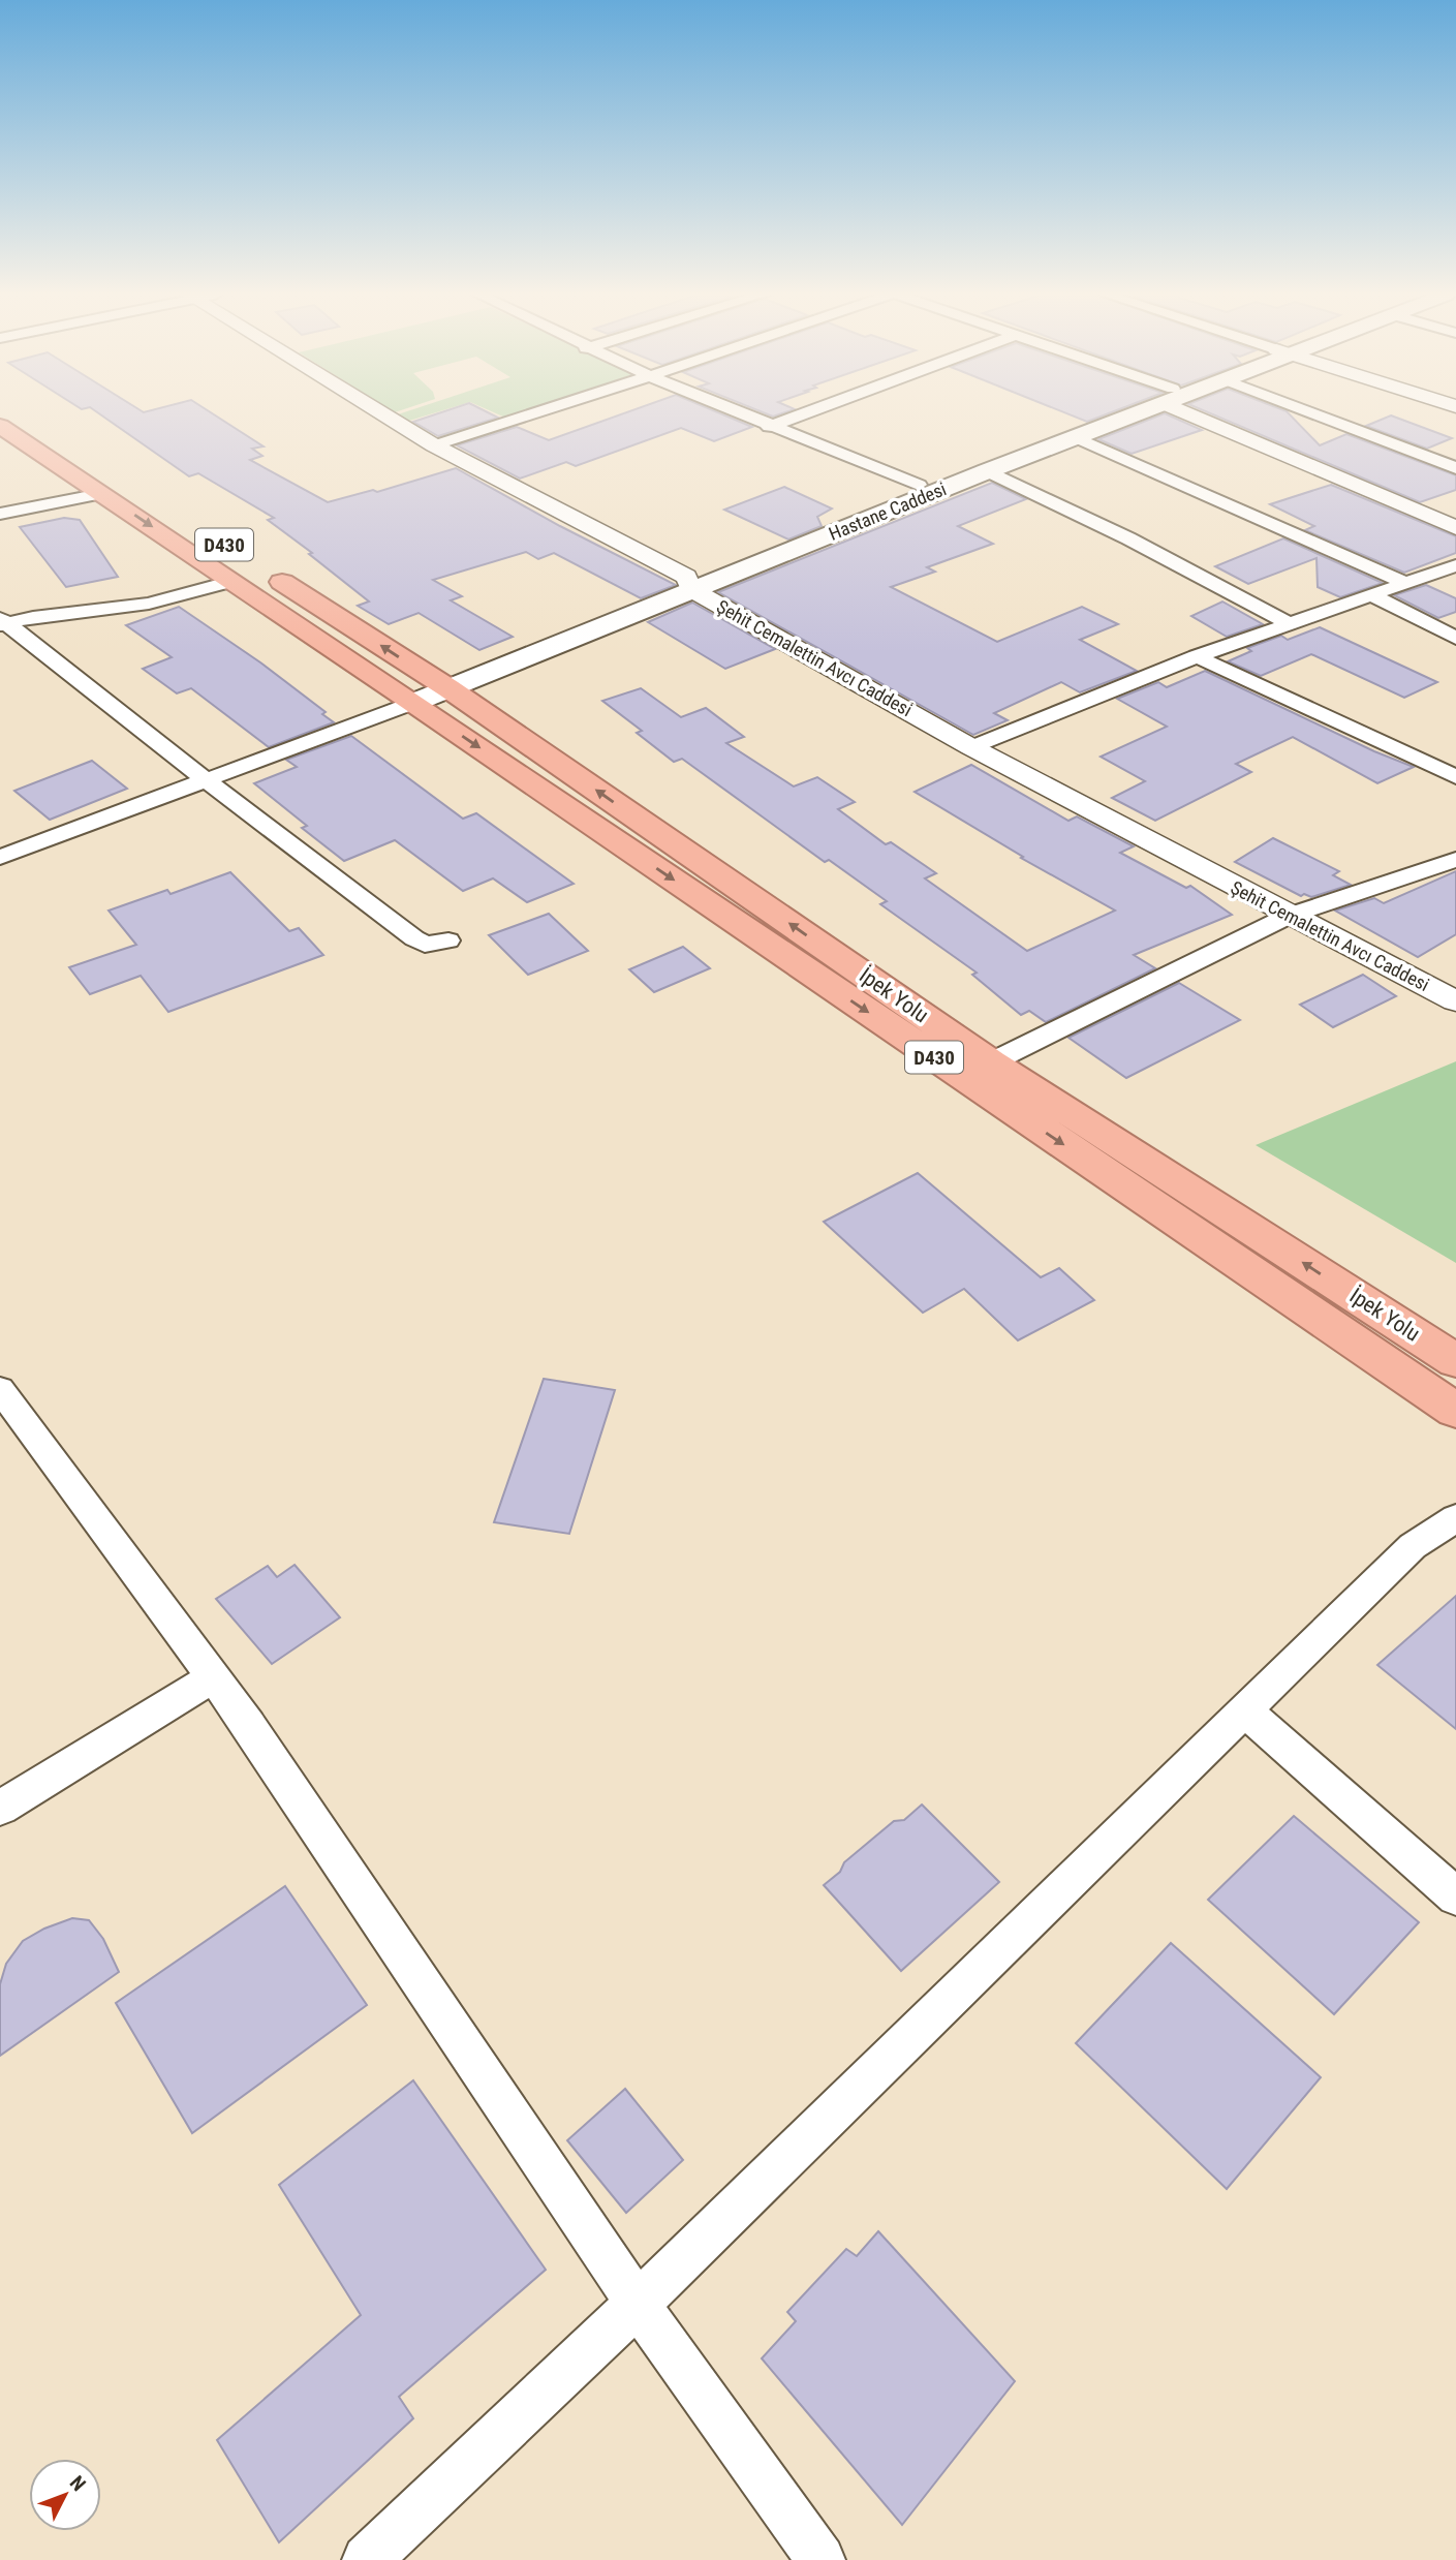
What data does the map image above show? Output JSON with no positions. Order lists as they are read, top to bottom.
{
  "streets": {
    "highway": ["D430", "İpek Yolu"],
    "main road": ["Hastane Caddesi"],
    "street": ["Şehit Cemalettin Avcı Caddesi"]
  },
  "crossings": [
    ["Hastane Caddesi", "D430"],
    ["Hastane Caddesi", "Şehit Cemalettin Avcı Caddesi"],
    ["Hastane Caddesi", "İpek Yolu"],
    ["D430", "İpek Yolu"]
  ],
  "north": "top right"
}
